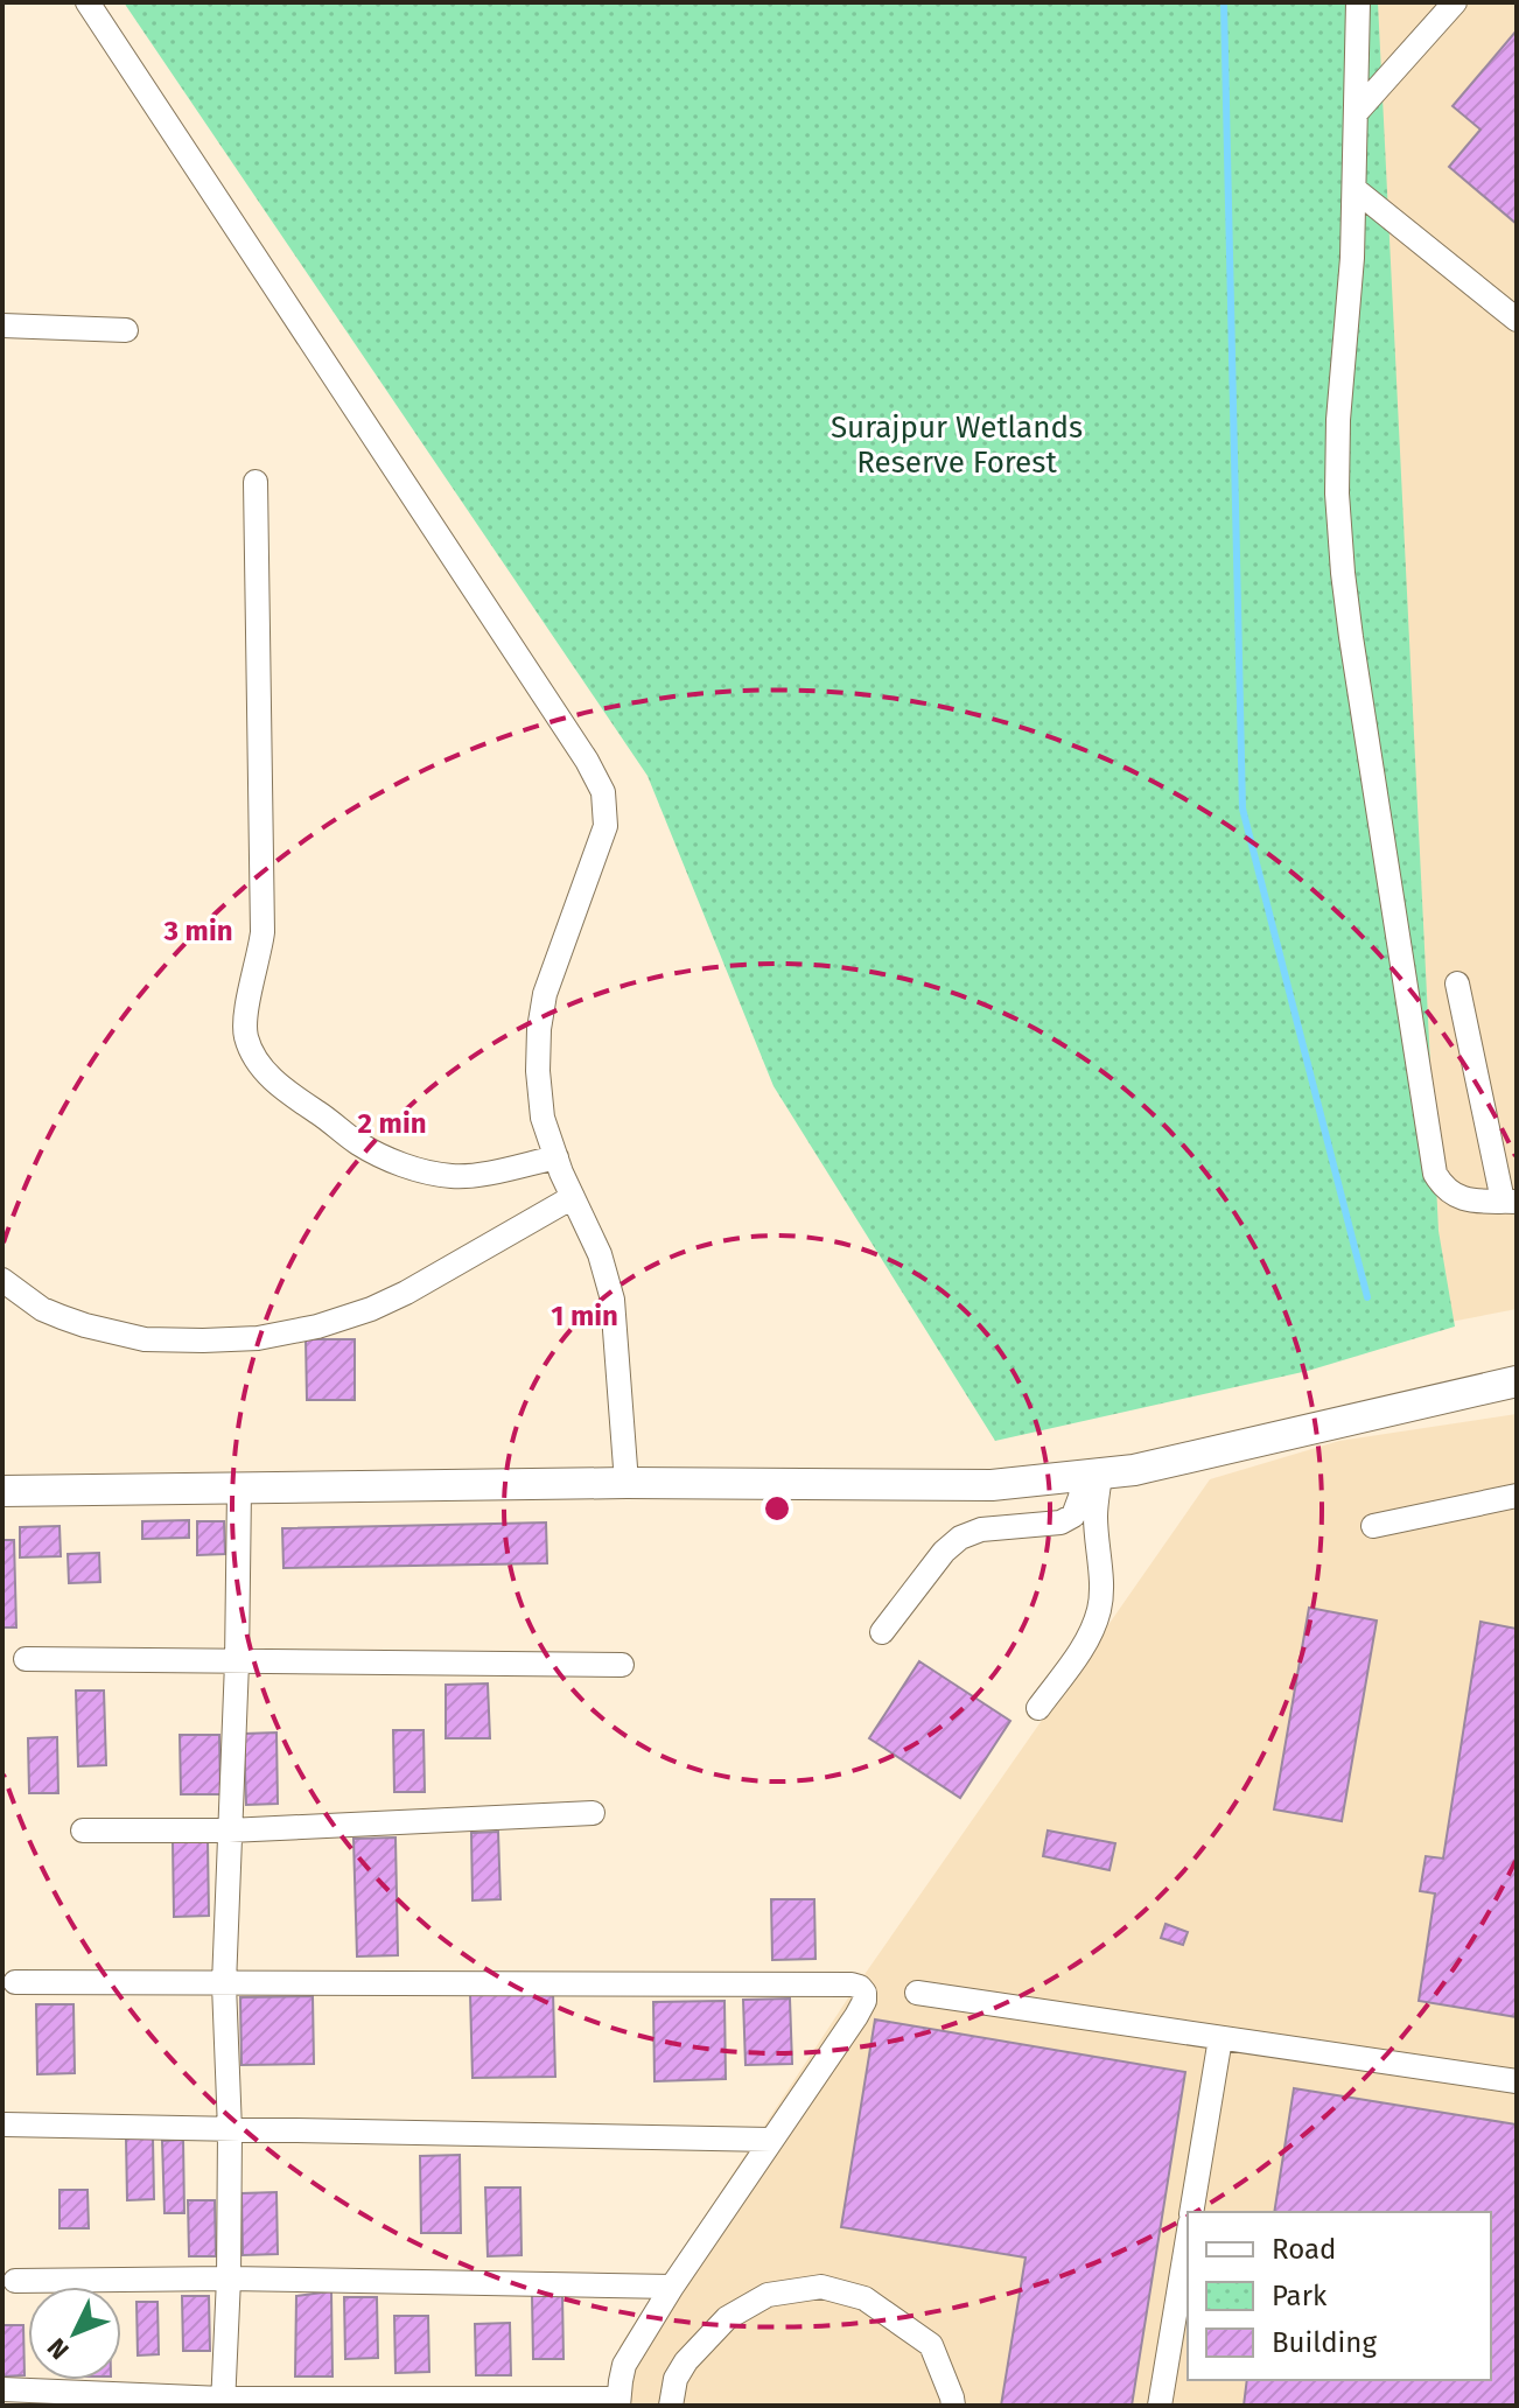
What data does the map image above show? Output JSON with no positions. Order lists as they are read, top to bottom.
{
  "parks": ["Surajpur Wetlands Reserve Forest"],
  "legend": ["Road", "Park", "Building"],
  "north": "bottom left",
  "rings": ["3 min", "2 min", "1 min"]
}
